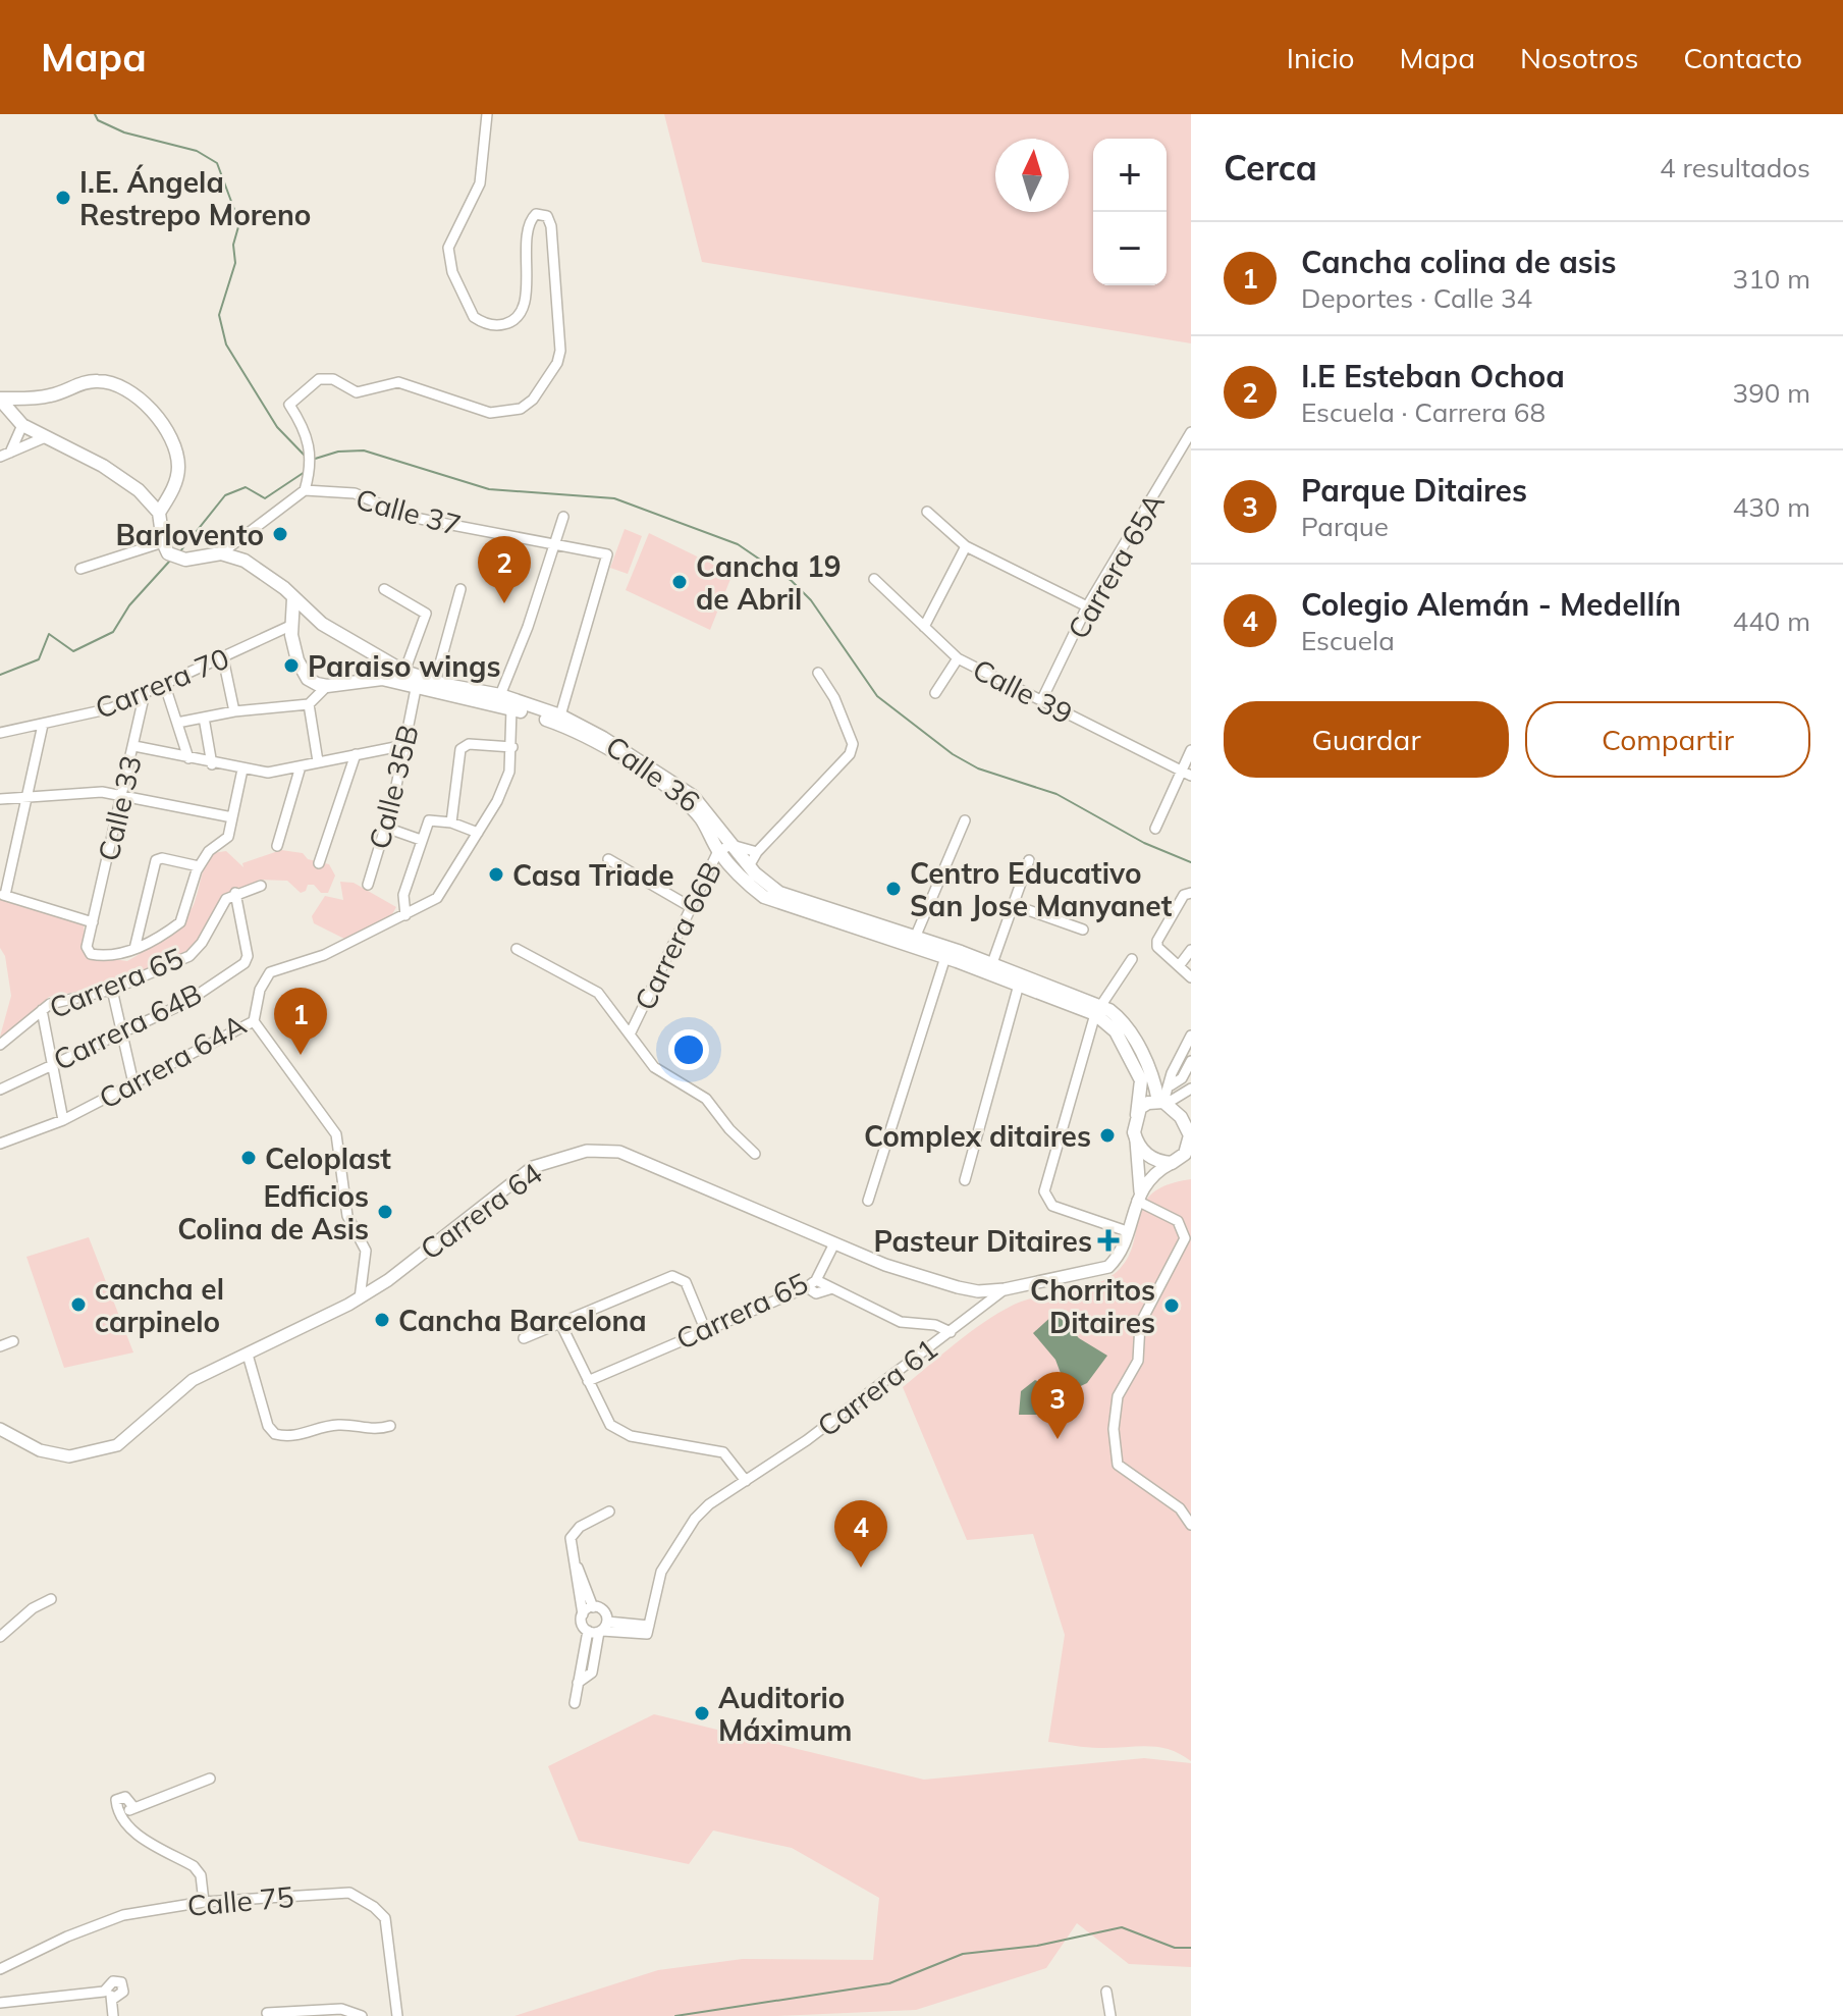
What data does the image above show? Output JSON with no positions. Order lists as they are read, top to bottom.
{
  "streets": {
    "main road": ["Calle 36"],
    "street": [
      "Calle 37",
      "Carrera 65A",
      "Carrera 70",
      "Calle 39",
      "Calle 35B",
      "Calle 33",
      "Carrera 66B",
      "Carrera 65",
      "Carrera 64B",
      "Carrera 64A",
      "Carrera 64",
      "Carrera 61",
      "Calle 75"
    ]
  },
  "crossings": [
    ["Calle 37", "Calle 36"],
    ["Carrera 65A", "Calle 39"],
    ["Carrera 70", "Calle 33"],
    ["Calle 36", "Calle 35B"],
    ["Calle 36", "Carrera 66B"],
    ["Calle 36", "Carrera 64A"],
    ["Calle 36", "Carrera 64"],
    ["Carrera 65", "Carrera 64B"],
    ["Carrera 65", "Carrera 64"],
    ["Carrera 64", "Carrera 61"]
  ],
  "places": {
    "other": [
      "I.E. Ángela Restrepo Moreno",
      "Barlovento",
      "Cancha 19 de Abril",
      "Paraiso wings",
      "Casa Triade",
      "Centro Educativo San Jose Manyanet",
      "Complex ditaires",
      "Celoplast",
      "Edficios Colina de Asis",
      "cancha el carpinelo",
      "Chorritos Ditaires",
      "Cancha Barcelona",
      "Auditorio Máximum"
    ],
    "health": ["Pasteur Ditaires"]
  },
  "north": "top",
  "page": {
    "header": "Mapa",
    "nav": [
      "Inicio",
      "Mapa",
      "Nosotros",
      "Contacto"
    ],
    "heading": ["Cerca", "4 resultados"],
    "map_buttons": ["+", "−"],
    "list": [
      {
        "mark": "1",
        "name": "Cancha colina de asis",
        "note": "Deportes · Calle 34",
        "value": "310 m"
      },
      {
        "mark": "2",
        "name": "I.E Esteban Ochoa",
        "note": "Escuela · Carrera 68",
        "value": "390 m"
      },
      {
        "mark": "3",
        "name": "Parque Ditaires",
        "note": "Parque",
        "value": "430 m"
      },
      {
        "mark": "4",
        "name": "Colegio Alemán - Medellín",
        "note": "Escuela",
        "value": "440 m"
      }
    ],
    "pins": [
      "2",
      "1",
      "3",
      "4"
    ],
    "buttons": ["Guardar", "Compartir"]
  }
}
